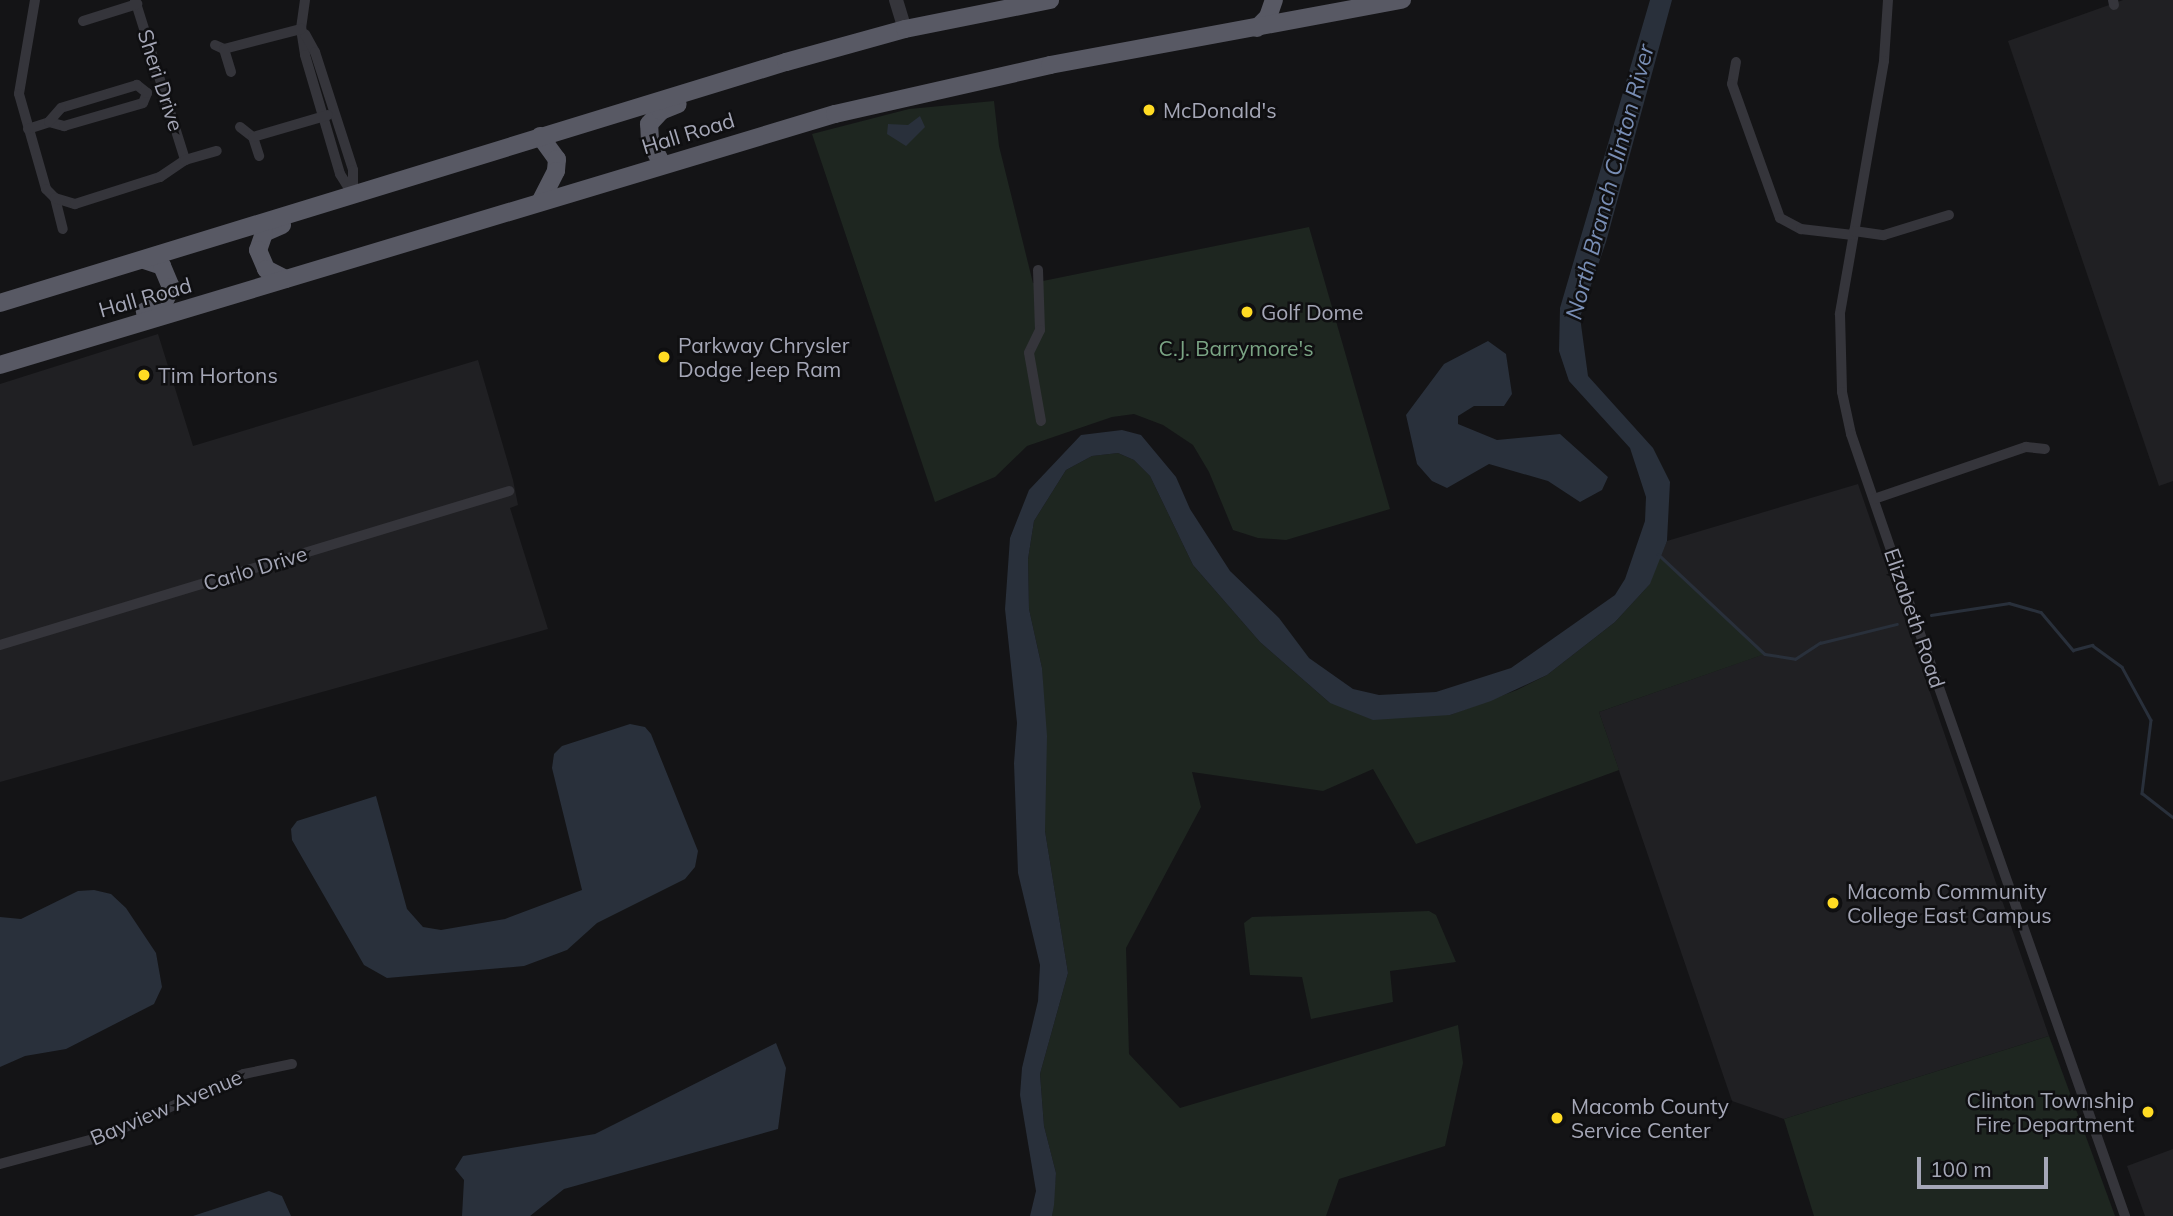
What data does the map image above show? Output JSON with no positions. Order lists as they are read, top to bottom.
{
  "streets": {
    "highway": ["Hall Road"],
    "street": [
      "Sheri Drive",
      "Carlo Drive",
      "Elizabeth Road",
      "Bayview Avenue"
    ]
  },
  "water": ["North Branch Clinton River"],
  "parks": ["C.J. Barrymore's"],
  "places": [
    "McDonald's",
    "Golf Dome",
    "Parkway Chrysler Dodge Jeep Ram",
    "Tim Hortons",
    "Macomb Community College East Campus",
    "Clinton Township Fire Department",
    "Macomb County Service Center"
  ],
  "scale_bar": "100 m"
}
